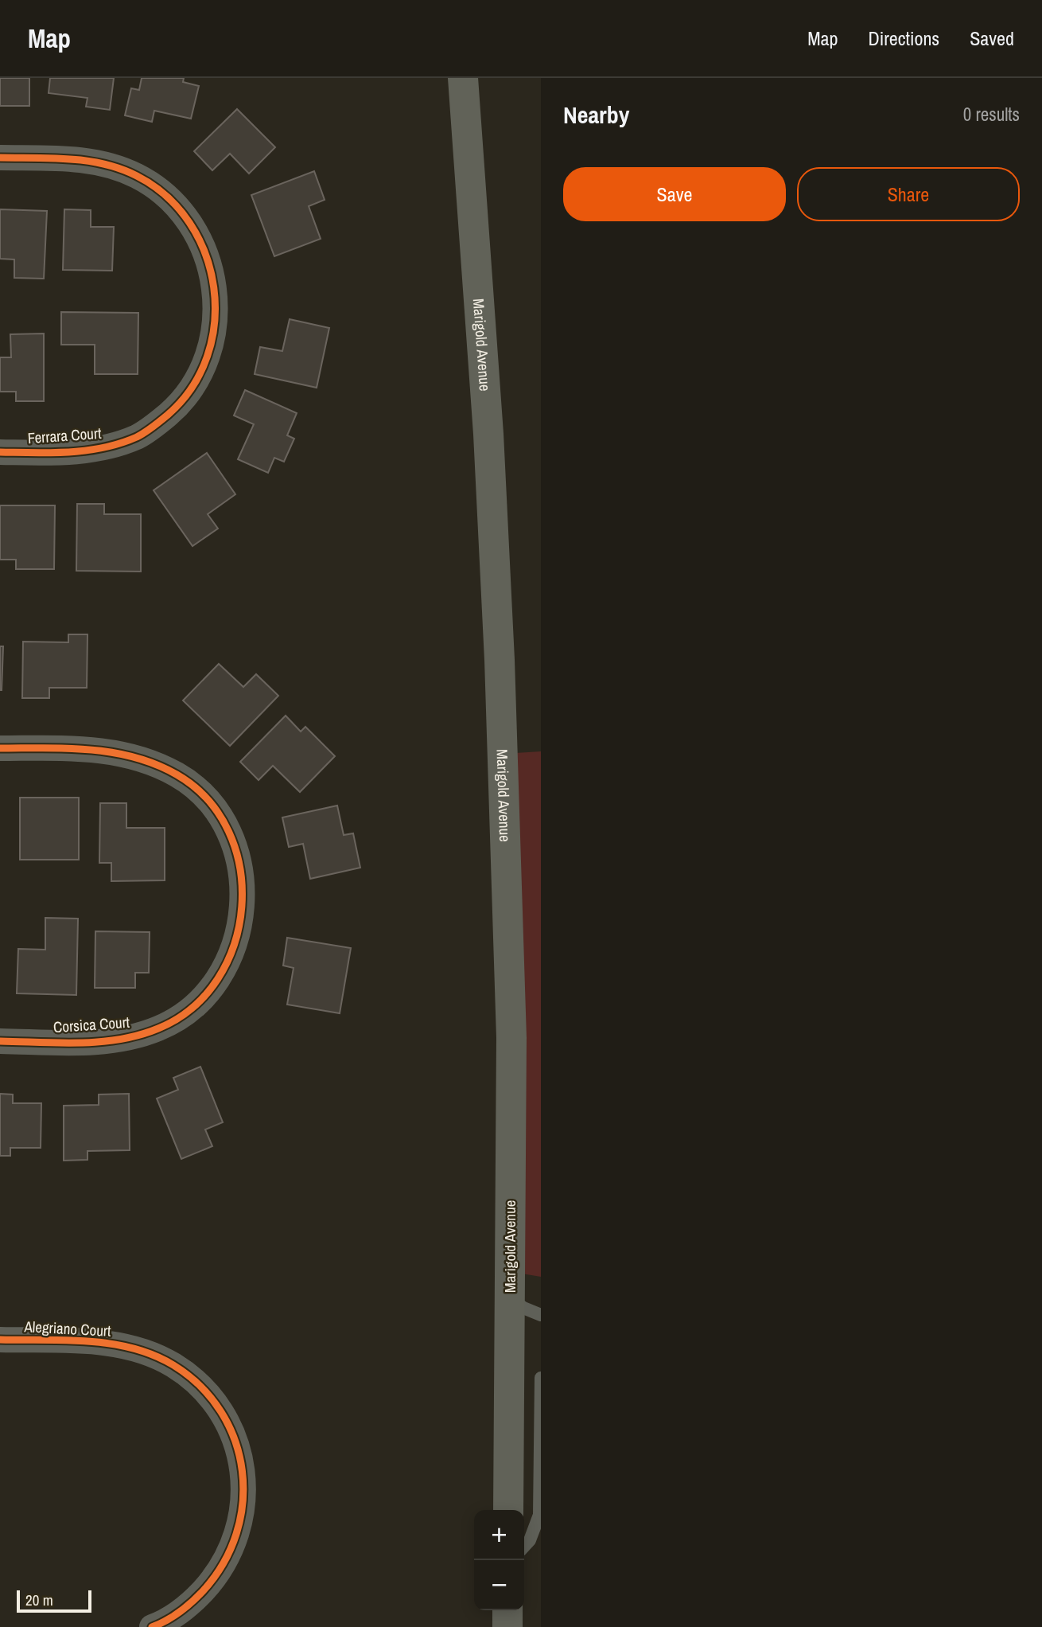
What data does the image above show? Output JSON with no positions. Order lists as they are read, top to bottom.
{
  "streets": {
    "main road": ["Marigold Avenue"],
    "street": ["Ferrara Court", "Corsica Court", "Alegriano Court"]
  },
  "scale_bar": "20 m",
  "page": {
    "header": "Map",
    "nav": ["Map", "Directions", "Saved"],
    "heading": ["Nearby", "0 results"],
    "buttons": ["Save", "Share"],
    "map_buttons": ["+", "−"],
    "scale": "20 m"
  }
}
